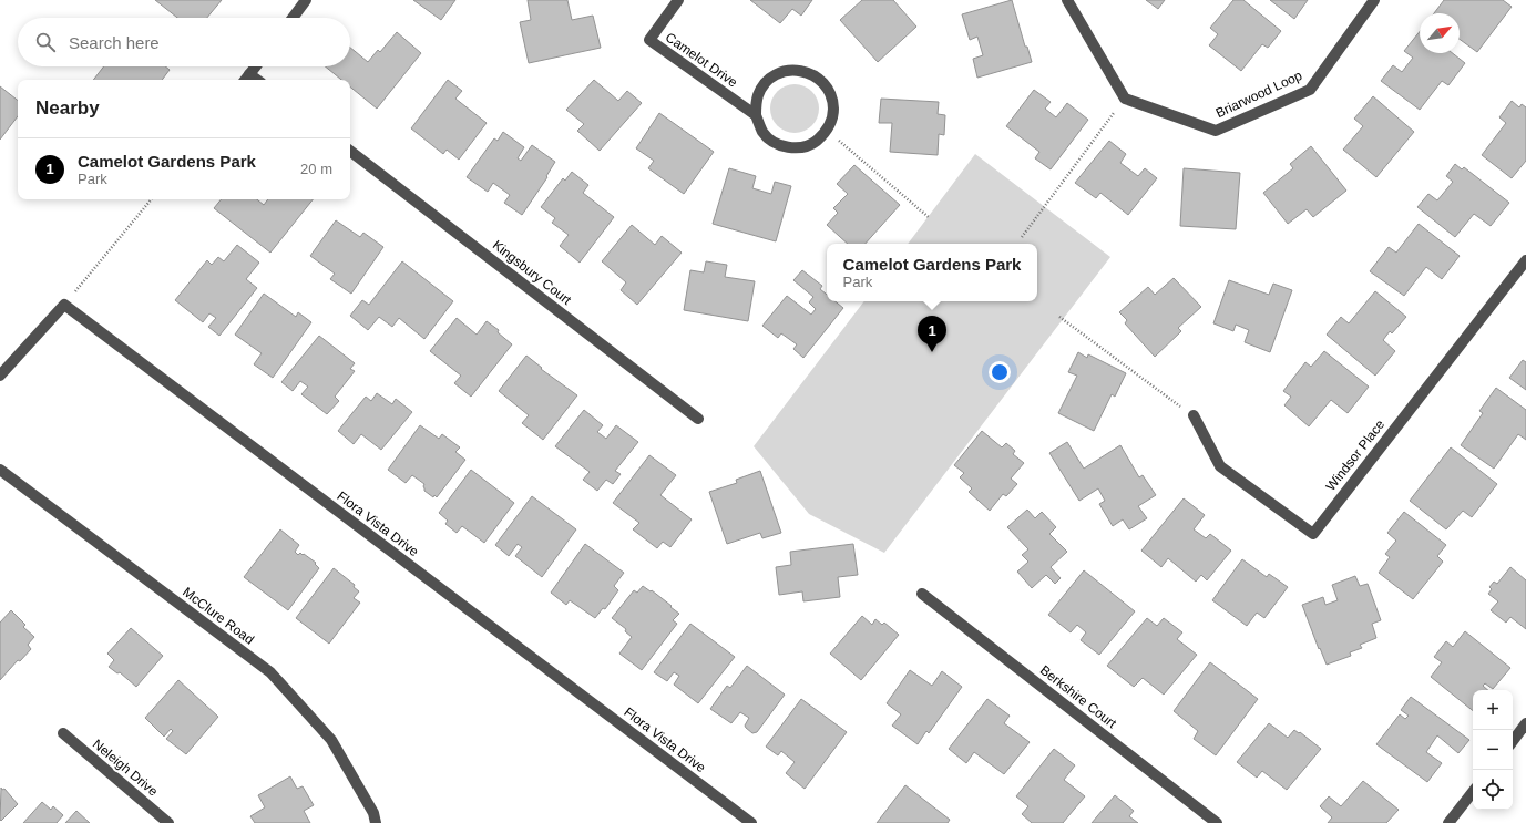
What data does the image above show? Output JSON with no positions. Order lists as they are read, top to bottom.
{
  "streets": {
    "street": [
      "Camelot Drive",
      "Briarwood Loop",
      "Kingsbury Court",
      "Windsor Place",
      "Flora Vista Drive",
      "McClure Road",
      "Berkshire Court",
      "Neleigh Drive"
    ]
  },
  "north": "top right",
  "page": {
    "search": "Search here",
    "heading": "Nearby",
    "list": [
      {
        "mark": "1",
        "name": "Camelot Gardens Park",
        "note": "Park",
        "value": "20 m"
      }
    ],
    "popup": ["Camelot Gardens Park", "Park"],
    "pins": "1",
    "map_buttons": ["+", "−"]
  }
}
